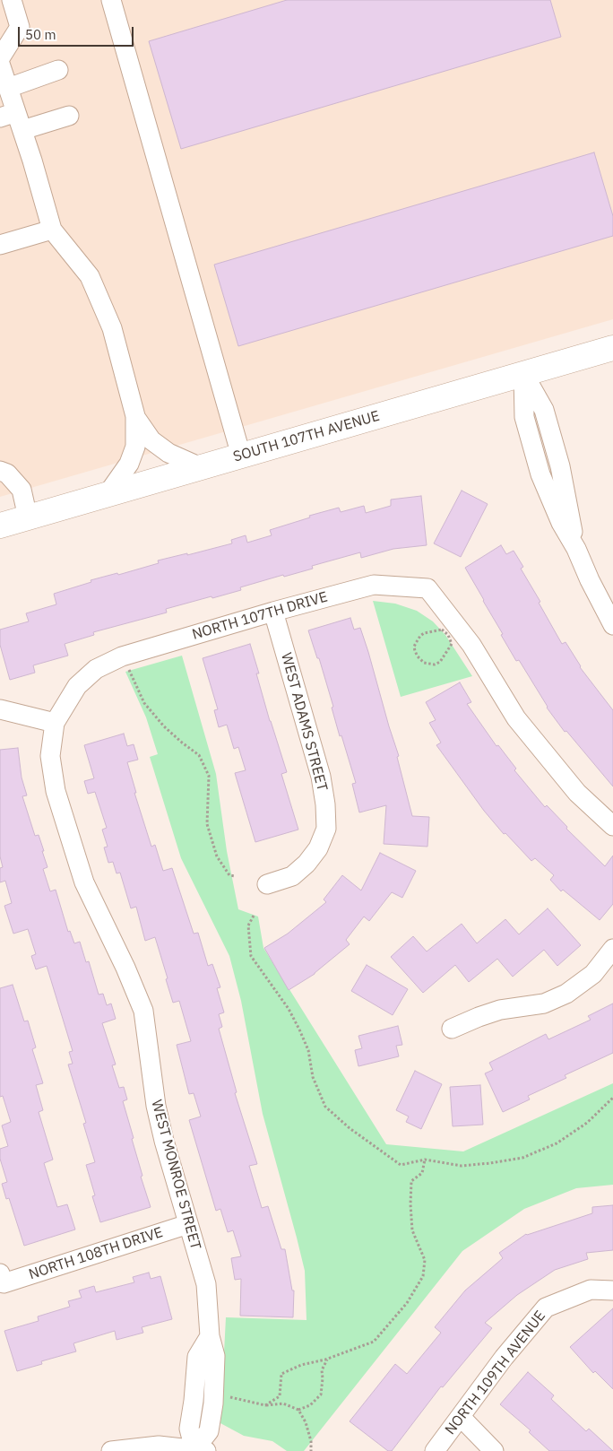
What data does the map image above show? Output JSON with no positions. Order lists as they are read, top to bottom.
{
  "streets": {
    "main road": ["SOUTH 107TH AVENUE"],
    "street": [
      "NORTH 107TH DRIVE",
      "WEST ADAMS STREET",
      "WEST MONROE STREET",
      "NORTH 108TH DRIVE",
      "NORTH 109TH AVENUE"
    ]
  },
  "crossings": [
    ["NORTH 107TH DRIVE", "WEST ADAMS STREET"],
    ["NORTH 107TH DRIVE", "WEST MONROE STREET"],
    ["WEST MONROE STREET", "NORTH 108TH DRIVE"]
  ],
  "scale_bar": "50 m"
}
